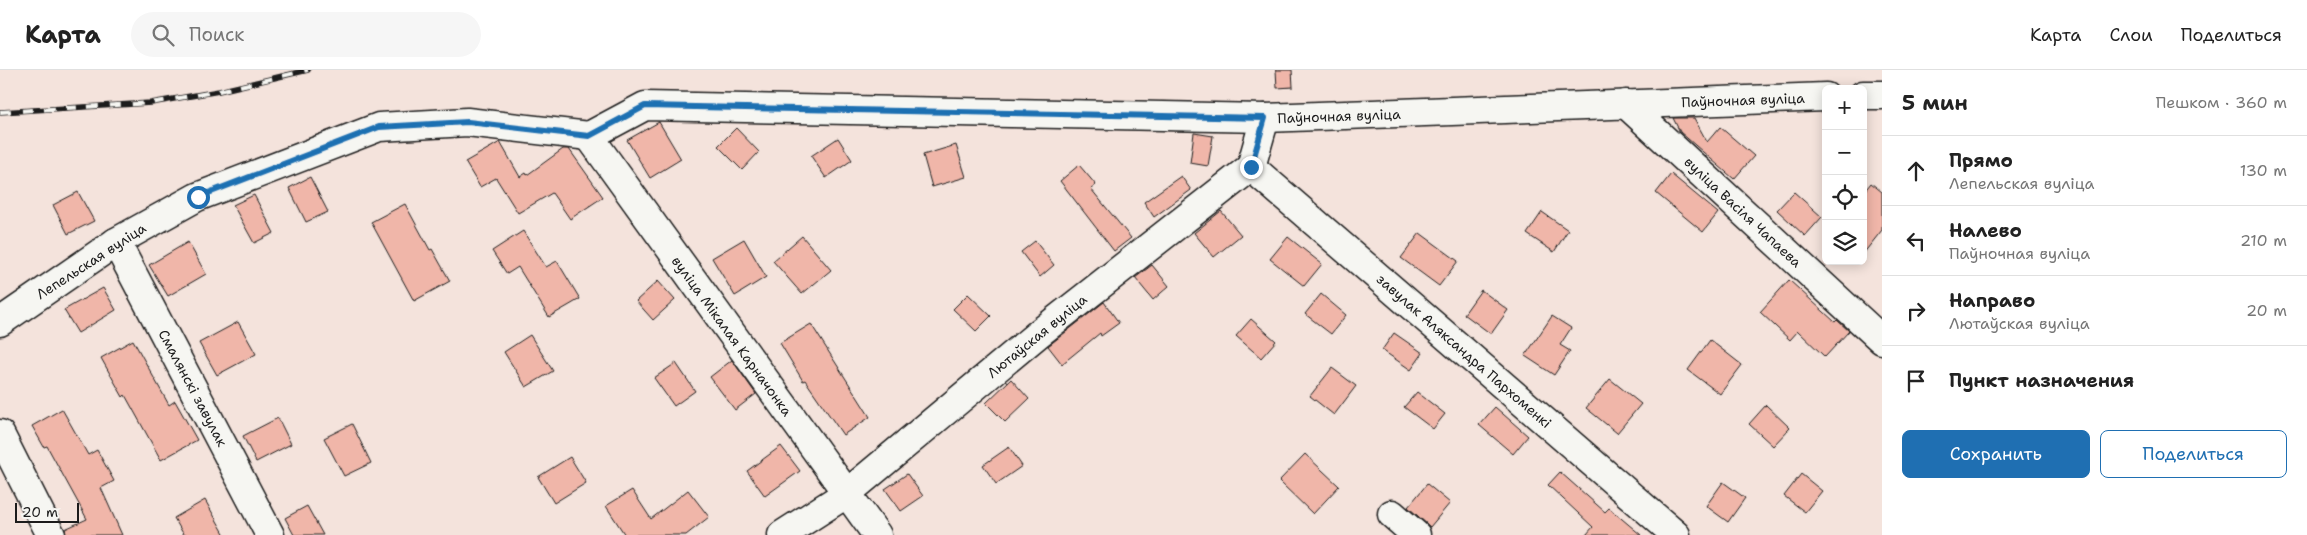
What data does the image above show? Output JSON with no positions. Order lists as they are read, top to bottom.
{
  "streets": {
    "street": [
      "Паўночная вуліца",
      "вуліца Васіля Чапаева",
      "Лепельская вуліца",
      "вуліца Мікалая Карначонка",
      "Лютаўская вуліца",
      "завулак Аляксандра Пархоменкі",
      "Смалянскі завулак"
    ]
  },
  "crossings": [
    ["Паўночная вуліца", "вуліца Васіля Чапаева"],
    ["Паўночная вуліца", "Лепельская вуліца"],
    ["Паўночная вуліца", "вуліца Мікалая Карначонка"],
    ["Лепельская вуліца", "вуліца Мікалая Карначонка"],
    ["Лепельская вуліца", "Смалянскі завулак"],
    ["вуліца Мікалая Карначонка", "Лютаўская вуліца"],
    ["Лютаўская вуліца", "завулак Аляксандра Пархоменкі"]
  ],
  "scale_bar": "20 m",
  "page": {
    "header": "Карта",
    "search": "Поиск",
    "nav": ["Карта", "Слои", "Поделиться"],
    "heading": ["5 мин", "Пешком · 360 m"],
    "map_buttons": ["+", "−"],
    "list": [
      ["Прямо", "Лепельская вуліца", "130 m"],
      ["Налево", "Паўночная вуліца", "210 m"],
      ["Направо", "Лютаўская вуліца", "20 m"],
      "Пункт назначения"
    ],
    "buttons": ["Сохранить", "Поделиться"],
    "scale": "20 m"
  }
}
